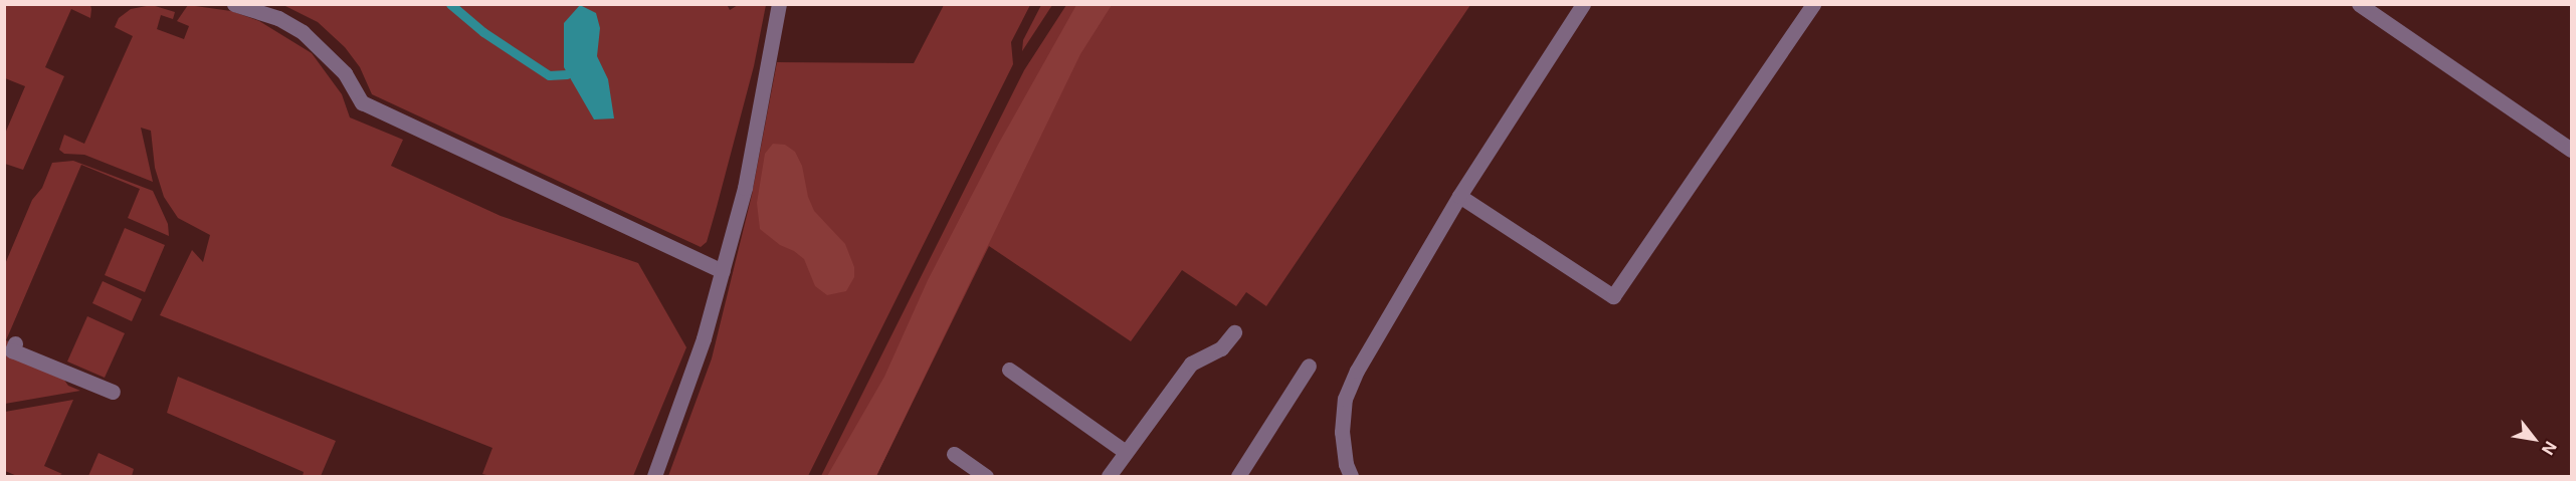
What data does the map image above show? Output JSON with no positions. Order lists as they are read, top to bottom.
{
  "north": "bottom right"
}
